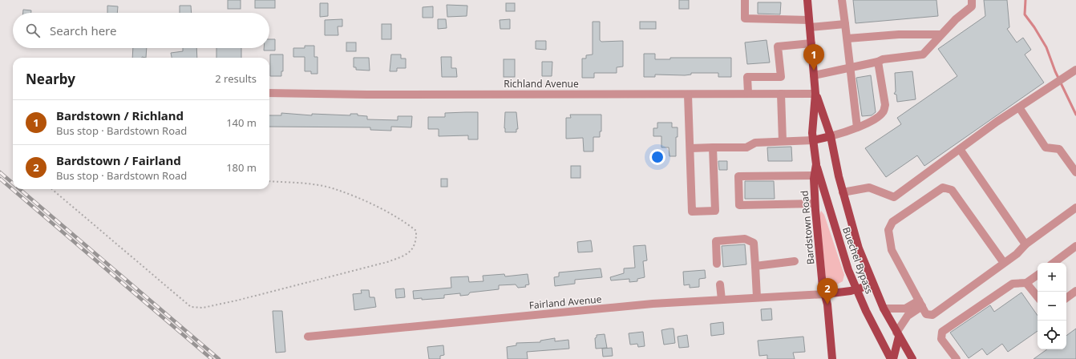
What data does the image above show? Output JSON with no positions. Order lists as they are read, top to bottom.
{
  "streets": {
    "main road": ["Bardstown Road", "Buechel Bypass"],
    "street": ["Richland Avenue", "Fairland Avenue"]
  },
  "crossings": [
    ["Richland Avenue", "Bardstown Road"],
    ["Bardstown Road", "Buechel Bypass"],
    ["Bardstown Road", "Fairland Avenue"]
  ],
  "page": {
    "search": "Search here",
    "pins": ["1", "2"],
    "heading": ["Nearby", "2 results"],
    "list": [
      {
        "mark": "1",
        "name": "Bardstown / Richland",
        "note": "Bus stop · Bardstown Road",
        "value": "140 m"
      },
      {
        "mark": "2",
        "name": "Bardstown / Fairland",
        "note": "Bus stop · Bardstown Road",
        "value": "180 m"
      }
    ],
    "map_buttons": ["+", "−"]
  }
}
